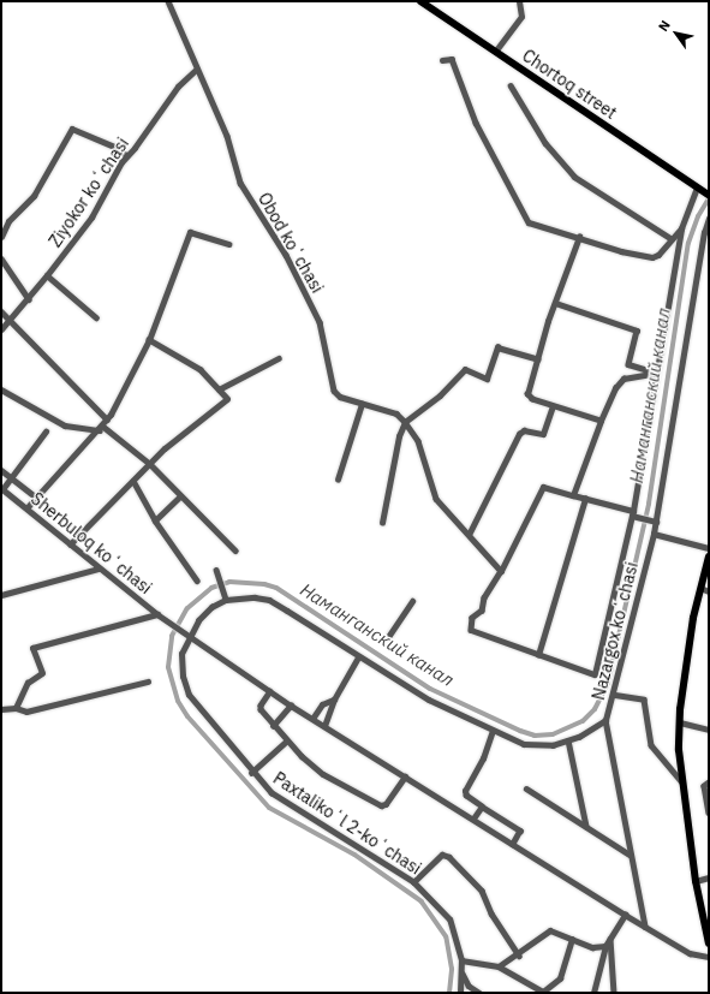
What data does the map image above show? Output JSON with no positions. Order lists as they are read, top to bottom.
{
  "streets": {
    "main road": ["Chortoq street"],
    "street": [
      "Ziyokor koʻchasi",
      "Obod koʻchasi",
      "Sherbuloq koʻchasi",
      "Nazargox koʻchasi",
      "Paxtalikoʻl 2-koʻchasi"
    ]
  },
  "crossings": [
    ["Ziyokor koʻchasi", "Obod koʻchasi"],
    ["Sherbuloq koʻchasi", "Nazargox koʻchasi"],
    ["Sherbuloq koʻchasi", "Paxtalikoʻl 2-koʻchasi"],
    ["Nazargox koʻchasi", "Paxtalikoʻl 2-koʻchasi"]
  ],
  "water": ["Наманганский канал"],
  "north": "top left"
}
